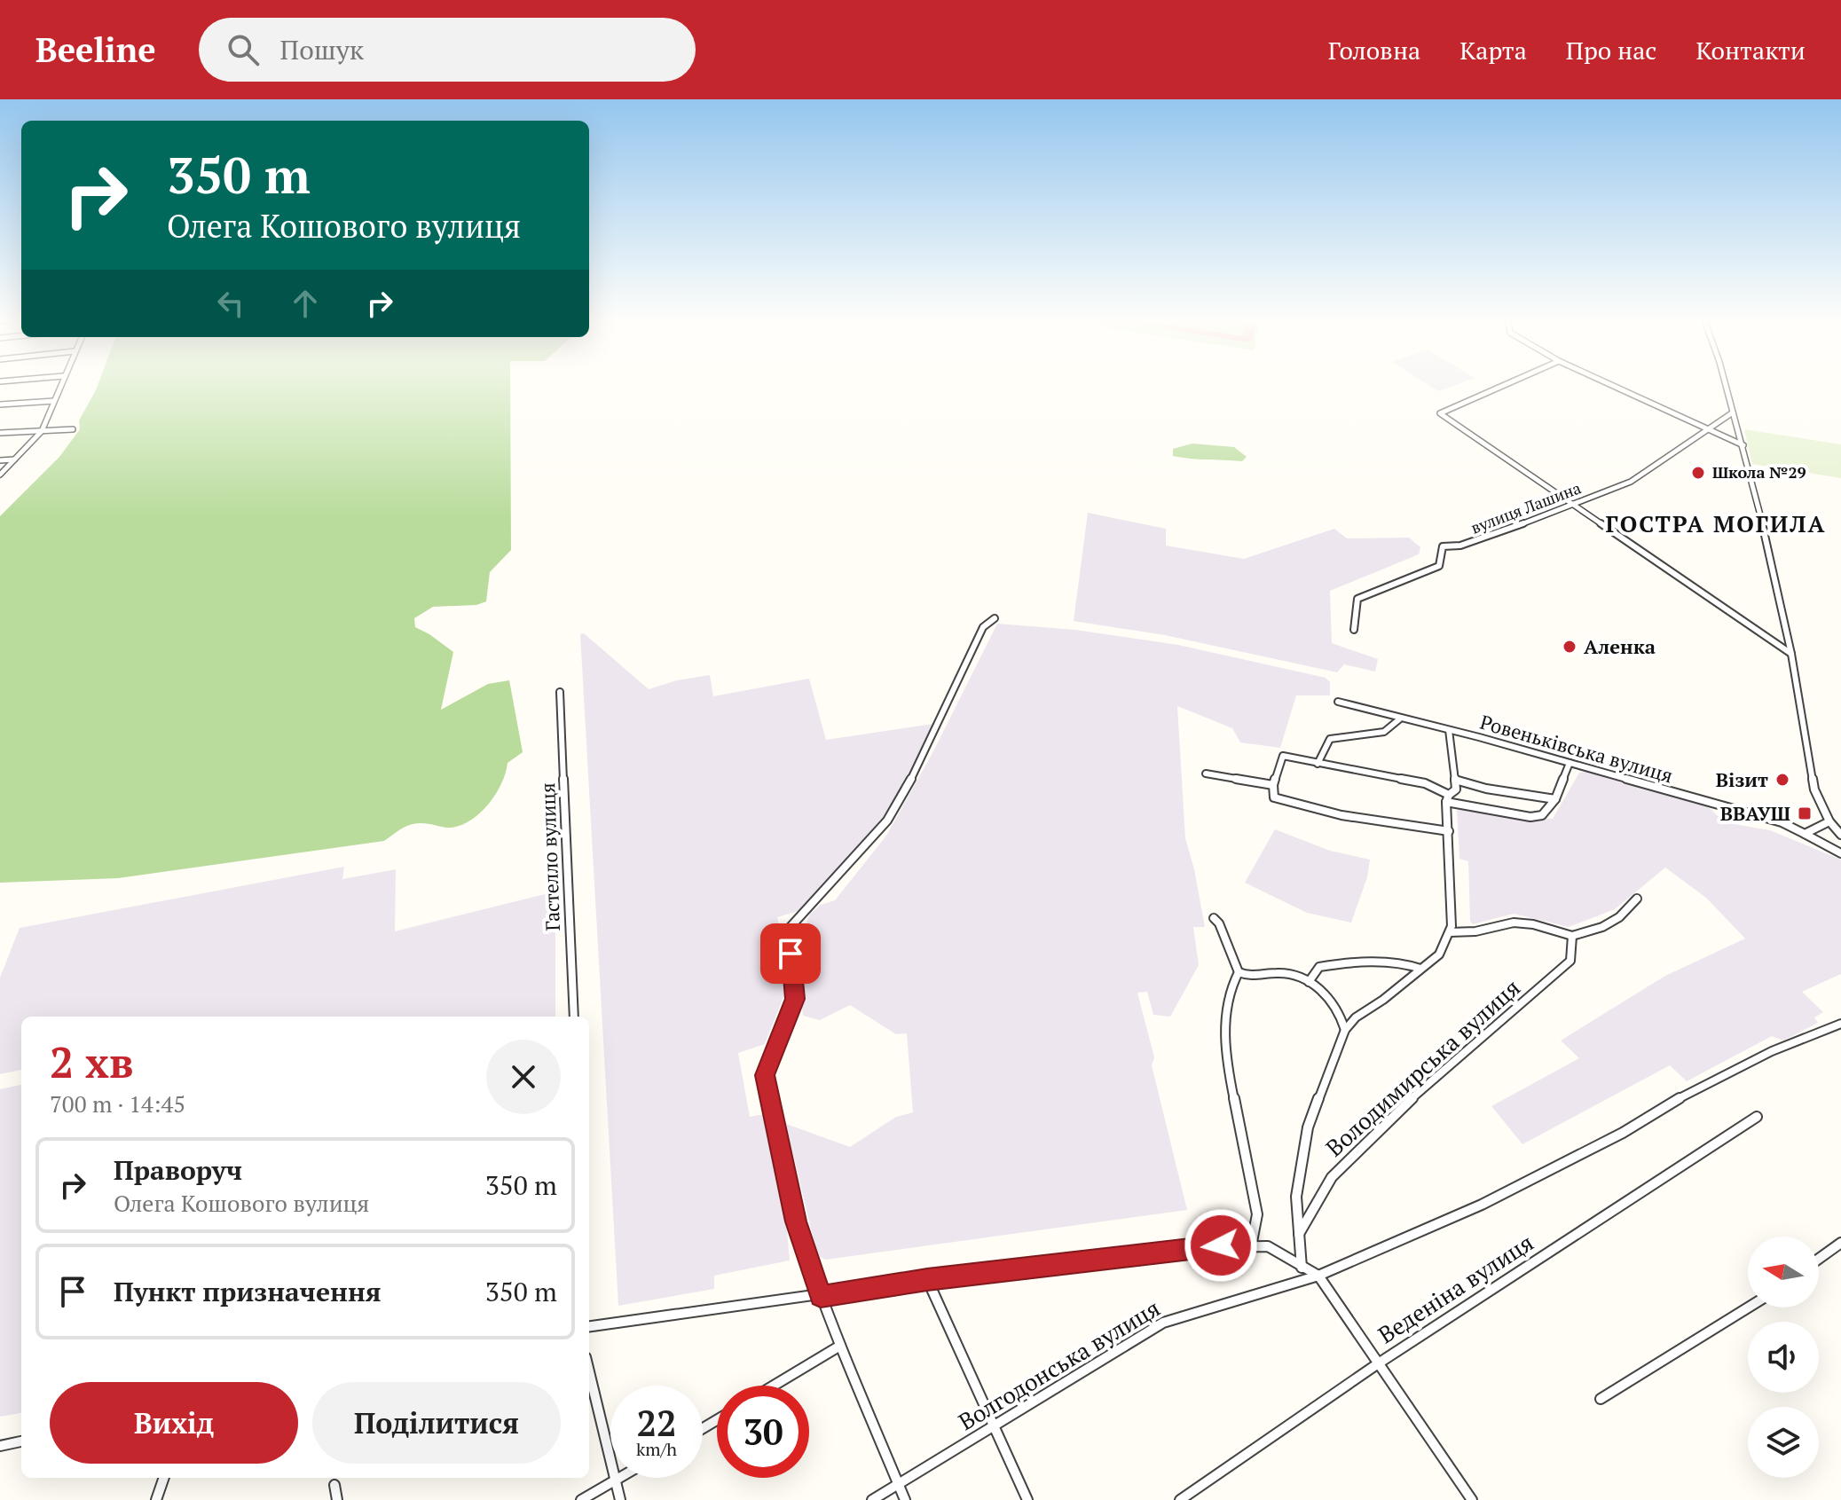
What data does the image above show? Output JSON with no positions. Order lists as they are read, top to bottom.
{
  "streets": {
    "street": [
      "вулиця Лашина",
      "Ровеньківська вулиця",
      "Гастелло вулиця",
      "Володимирська вулиця",
      "Веденіна вулиця",
      "Волгодонська вулиця"
    ]
  },
  "districts": ["ГОСТРА МОГИЛА"],
  "places": {
    "other": ["Школа №29", "Аленка", "Візит"],
    "transit": ["ВВАУШ"]
  },
  "north": "left",
  "page": {
    "header": "Beeline",
    "search": "Пошук",
    "nav": [
      "Головна",
      "Карта",
      "Про нас",
      "Контакти"
    ],
    "turn": ["350 m", "Олега Кошового вулиця"],
    "heading": ["2 хв", "700 m · 14:45"],
    "list": [
      {
        "name": "Праворуч",
        "note": "Олега Кошового вулиця",
        "value": "350 m"
      },
      {
        "name": "Пункт призначення",
        "value": "350 m"
      }
    ],
    "buttons": ["Вихід", "Поділитися"],
    "speed": "22 km/h",
    "limit": "30"
  }
}
